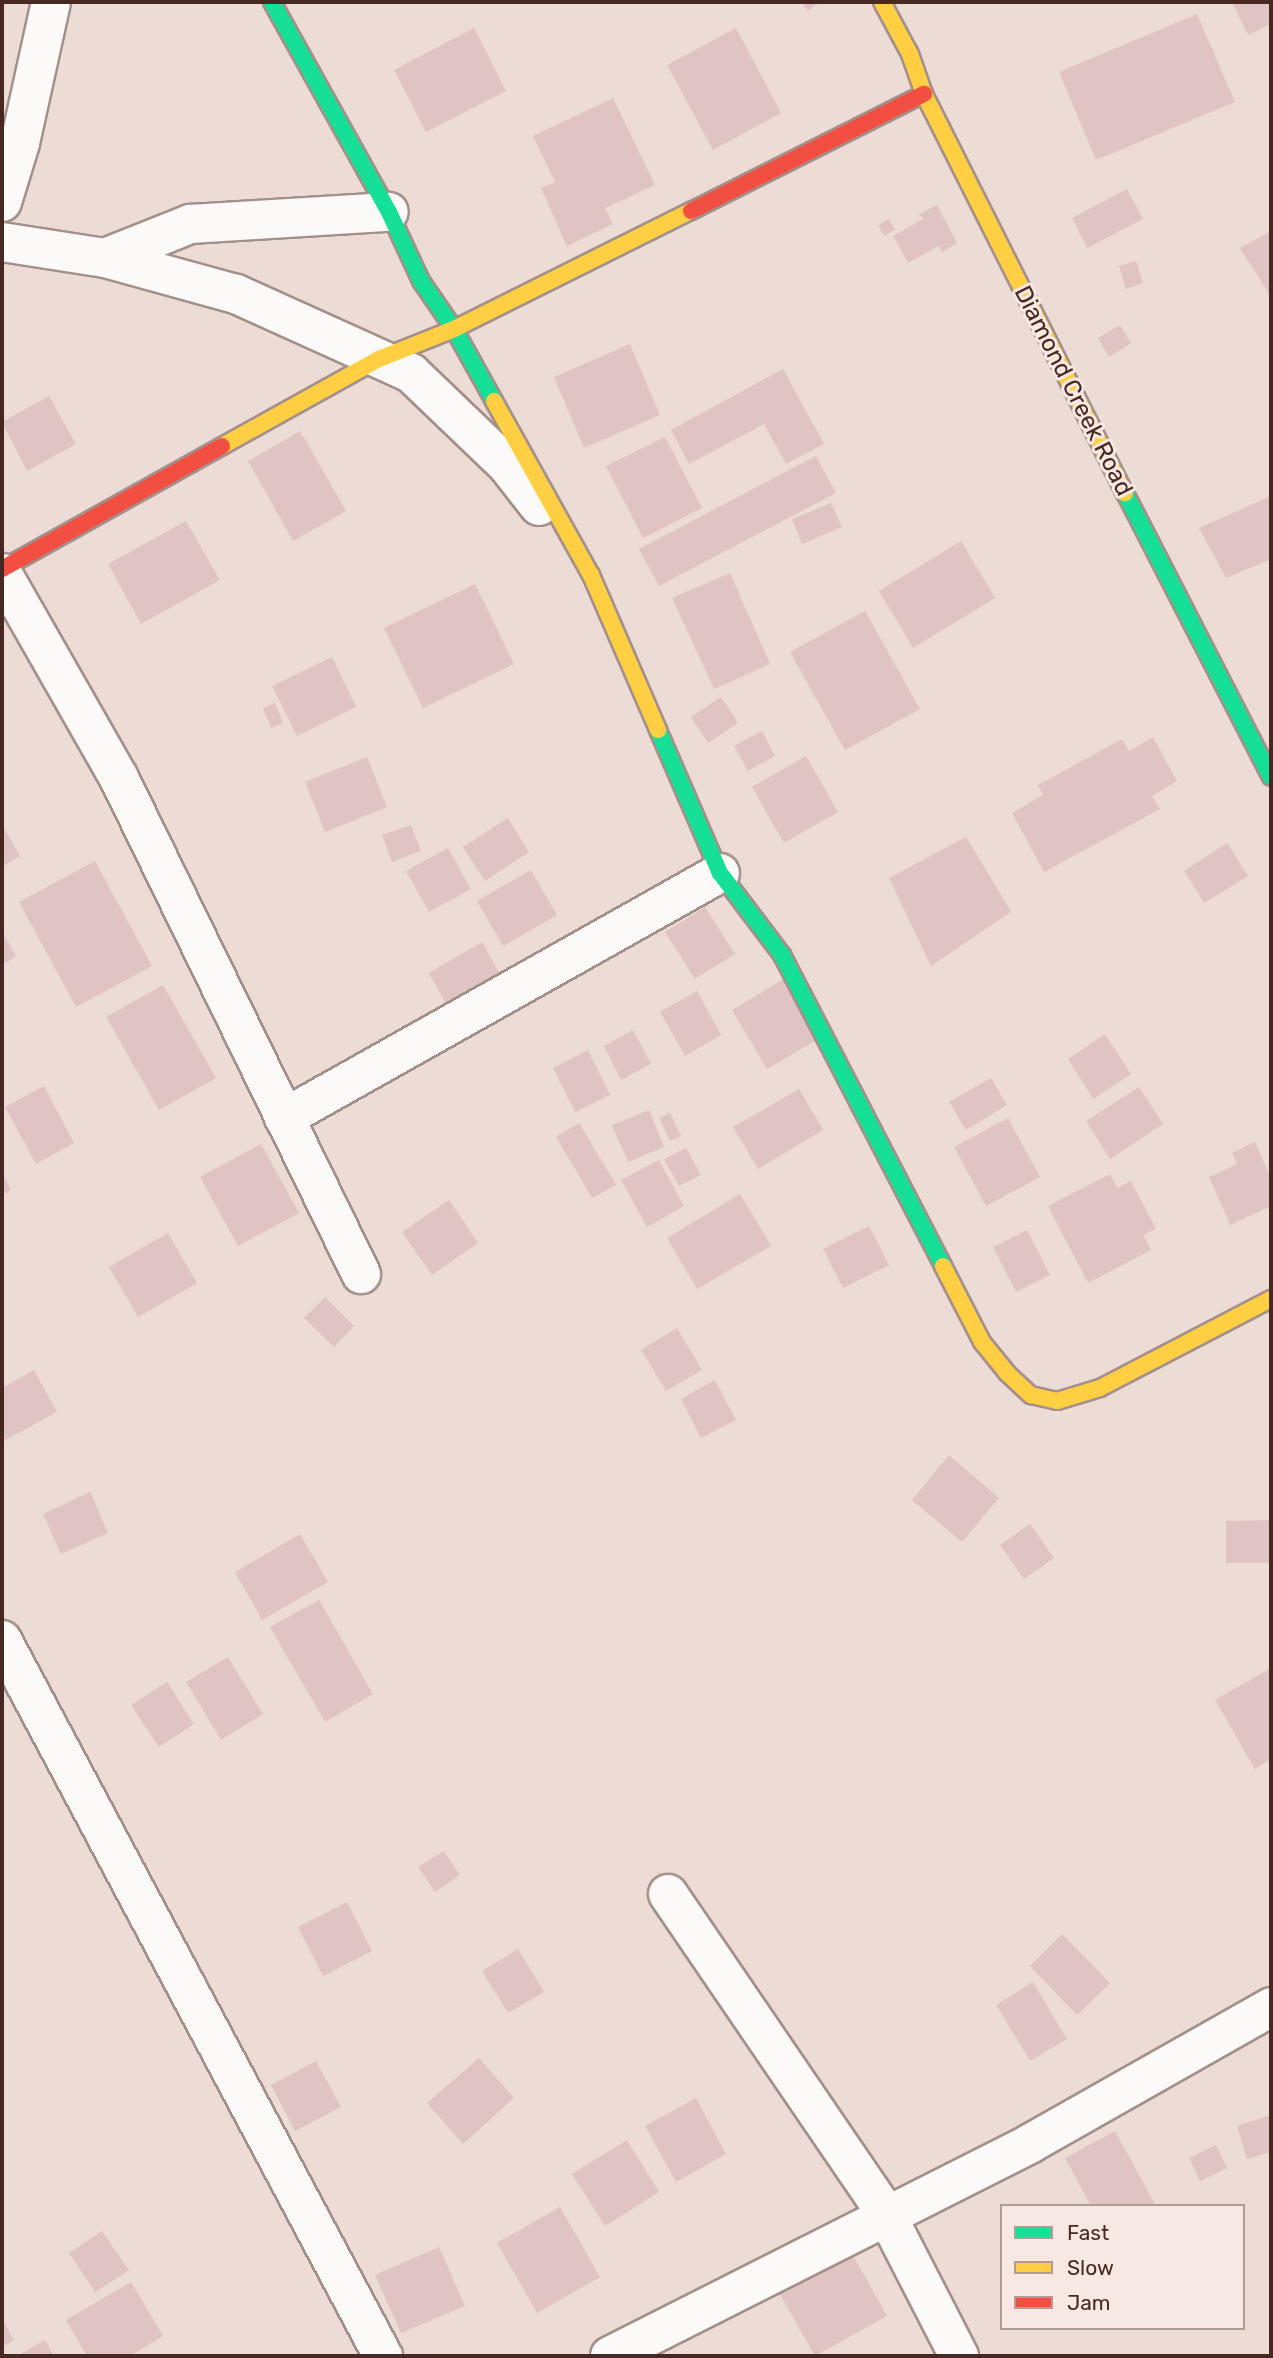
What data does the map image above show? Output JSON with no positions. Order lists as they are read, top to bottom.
{
  "streets": {
    "street": ["Diamond Creek Road"]
  },
  "legend": ["Fast", "Slow", "Jam"]
}
